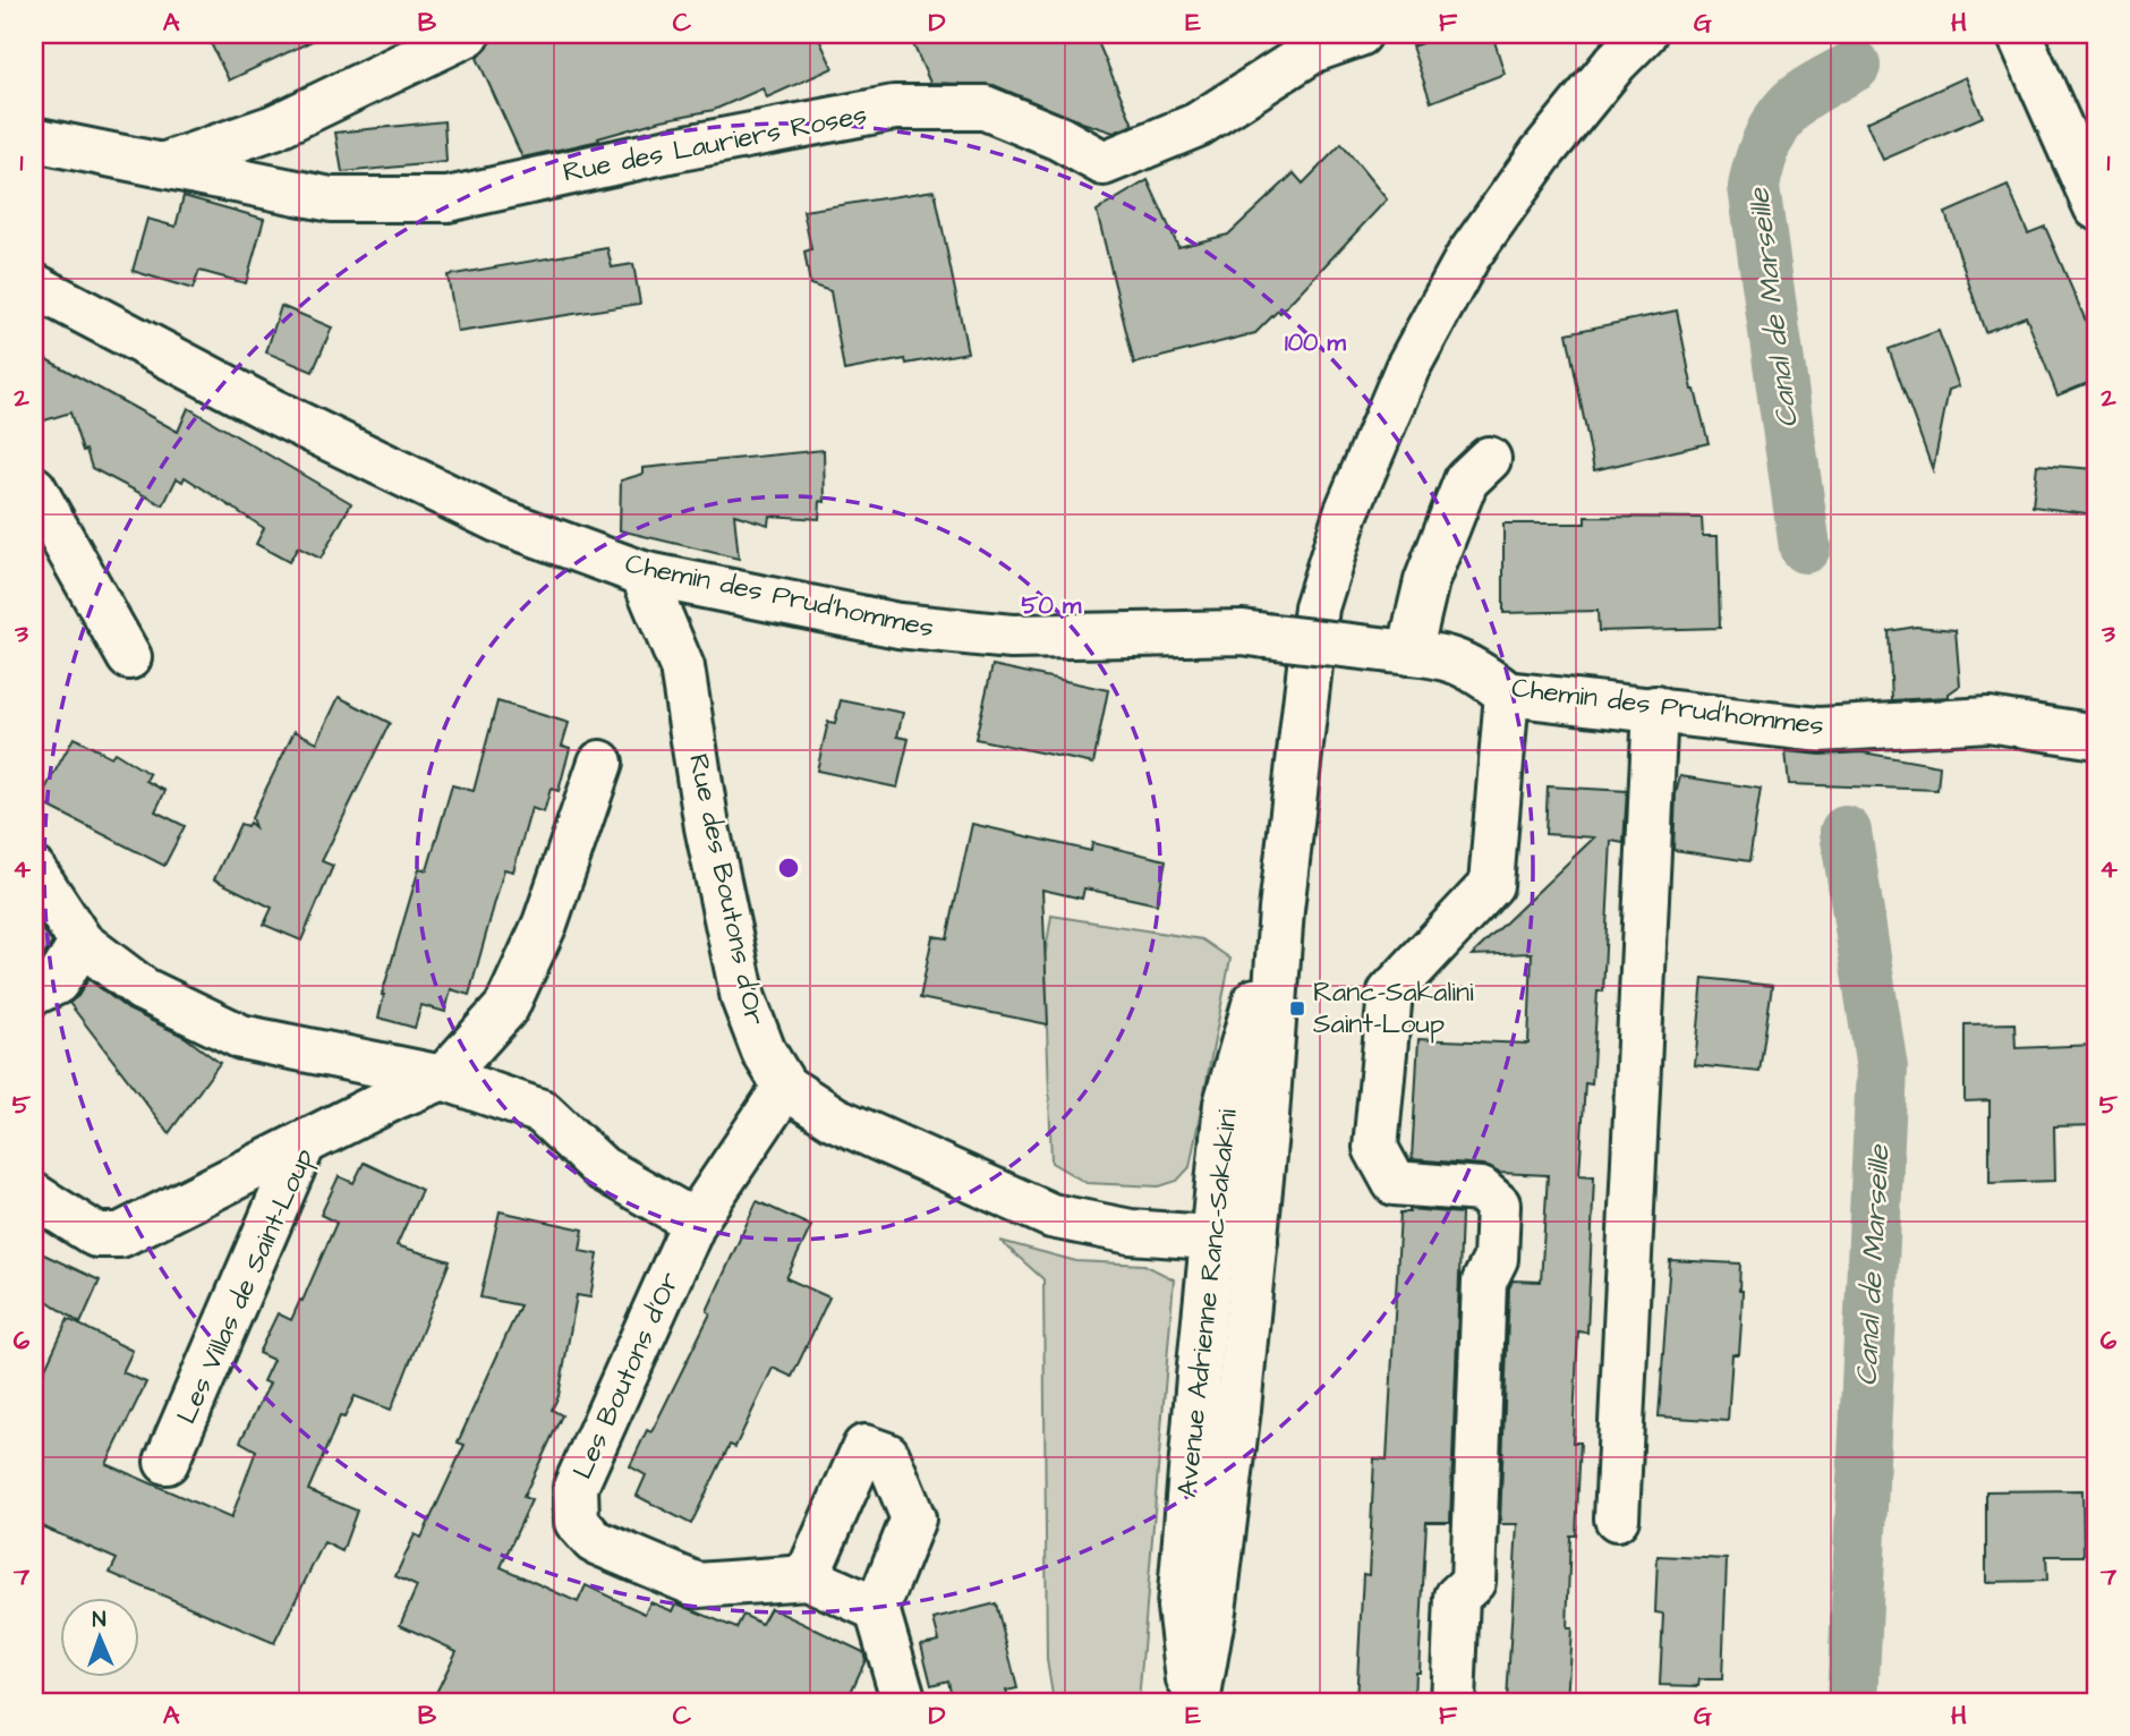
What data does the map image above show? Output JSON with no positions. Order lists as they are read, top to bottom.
{
  "streets": {
    "street": [
      "Rue des Lauriers Roses",
      "Chemin des Prud'hommes",
      "Rue des Boutons d'Or",
      "Les Villas de Saint-Loup",
      "Avenue Adrienne Ranc-Sakakini",
      "Les Boutons d'Or"
    ]
  },
  "crossings": [
    ["Chemin des Prud'hommes", "Rue des Boutons d'Or"],
    ["Rue des Boutons d'Or", "Avenue Adrienne Ranc-Sakakini"]
  ],
  "water": ["Canal de Marseille"],
  "places": {
    "transit": ["Ranc-Sakalini Saint-Loup"]
  },
  "north": "top",
  "grid": {
    "columns": [
      "A",
      "B",
      "C",
      "D",
      "E",
      "F",
      "G",
      "H"
    ],
    "rows": [
      "1",
      "2",
      "3",
      "4",
      "5",
      "6",
      "7"
    ]
  },
  "rings": ["100 m", "50 m"]
}
